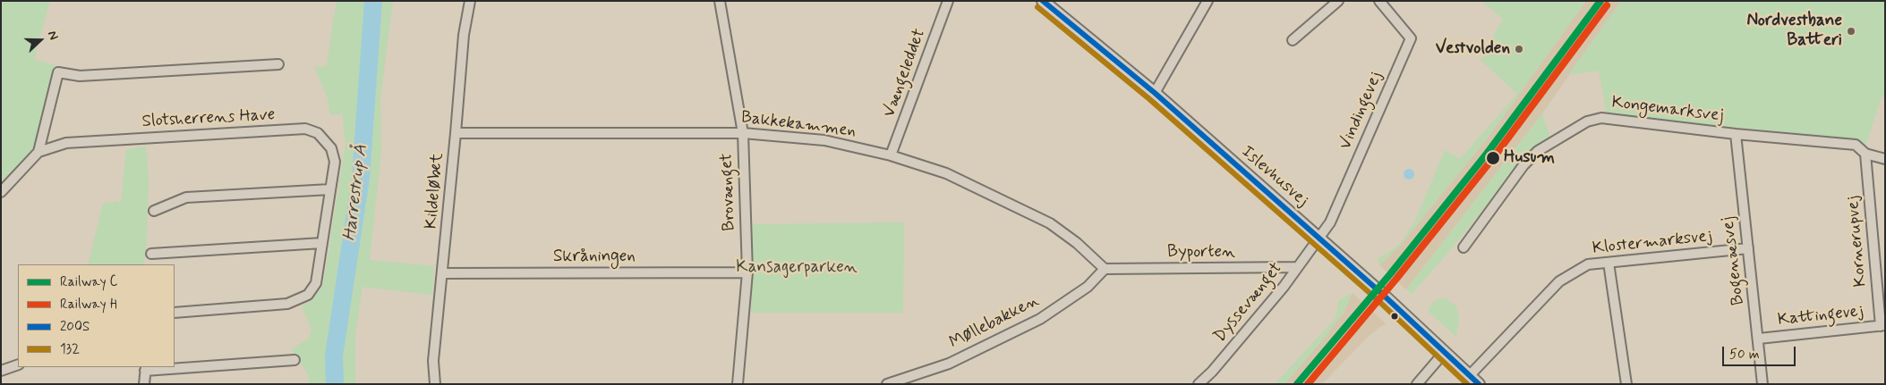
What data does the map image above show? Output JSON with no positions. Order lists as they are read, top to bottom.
{
  "streets": {
    "street": [
      "Vængeleddet",
      "Kongemarksvej",
      "Vindingevej",
      "Slotsherrens Have",
      "Bakkekammen",
      "Islevhusvej",
      "Kildeløbet",
      "Brovænget",
      "Kornerupvej",
      "Klostermarksvej",
      "Byporten",
      "Skråningen",
      "Bogenæsvej",
      "Dyssevænget",
      "Kattingevej",
      "Møllebakken"
    ]
  },
  "crossings": [
    ["Vængeleddet", "Bakkekammen"],
    ["Kongemarksvej", "Kornerupvej"],
    ["Kongemarksvej", "Bogenæsvej"],
    ["Vindingevej", "Islevhusvej"],
    ["Vindingevej", "Dyssevænget"],
    ["Bakkekammen", "Kildeløbet"],
    ["Bakkekammen", "Brovænget"],
    ["Bakkekammen", "Byporten"],
    ["Bakkekammen", "Møllebakken"],
    ["Islevhusvej", "Klostermarksvej"],
    ["Islevhusvej", "Dyssevænget"],
    ["Kildeløbet", "Skråningen"],
    ["Brovænget", "Skråningen"],
    ["Kornerupvej", "Kattingevej"],
    ["Klostermarksvej", "Bogenæsvej"],
    ["Byporten", "Dyssevænget"],
    ["Byporten", "Møllebakken"],
    ["Bogenæsvej", "Kattingevej"]
  ],
  "water": ["Harrestrup Å"],
  "parks": ["Kansagerparken"],
  "places": ["Nordvestbane Batteri", "Vestvolden", "Husum"],
  "lines": [
    "rail line C",
    "transit line 200S",
    "rail line H",
    "transit line 132"
  ],
  "legend": [
    "Railway C",
    "Railway H",
    "200S",
    "132"
  ],
  "scale_bar": "50 m",
  "north": "right"
}
